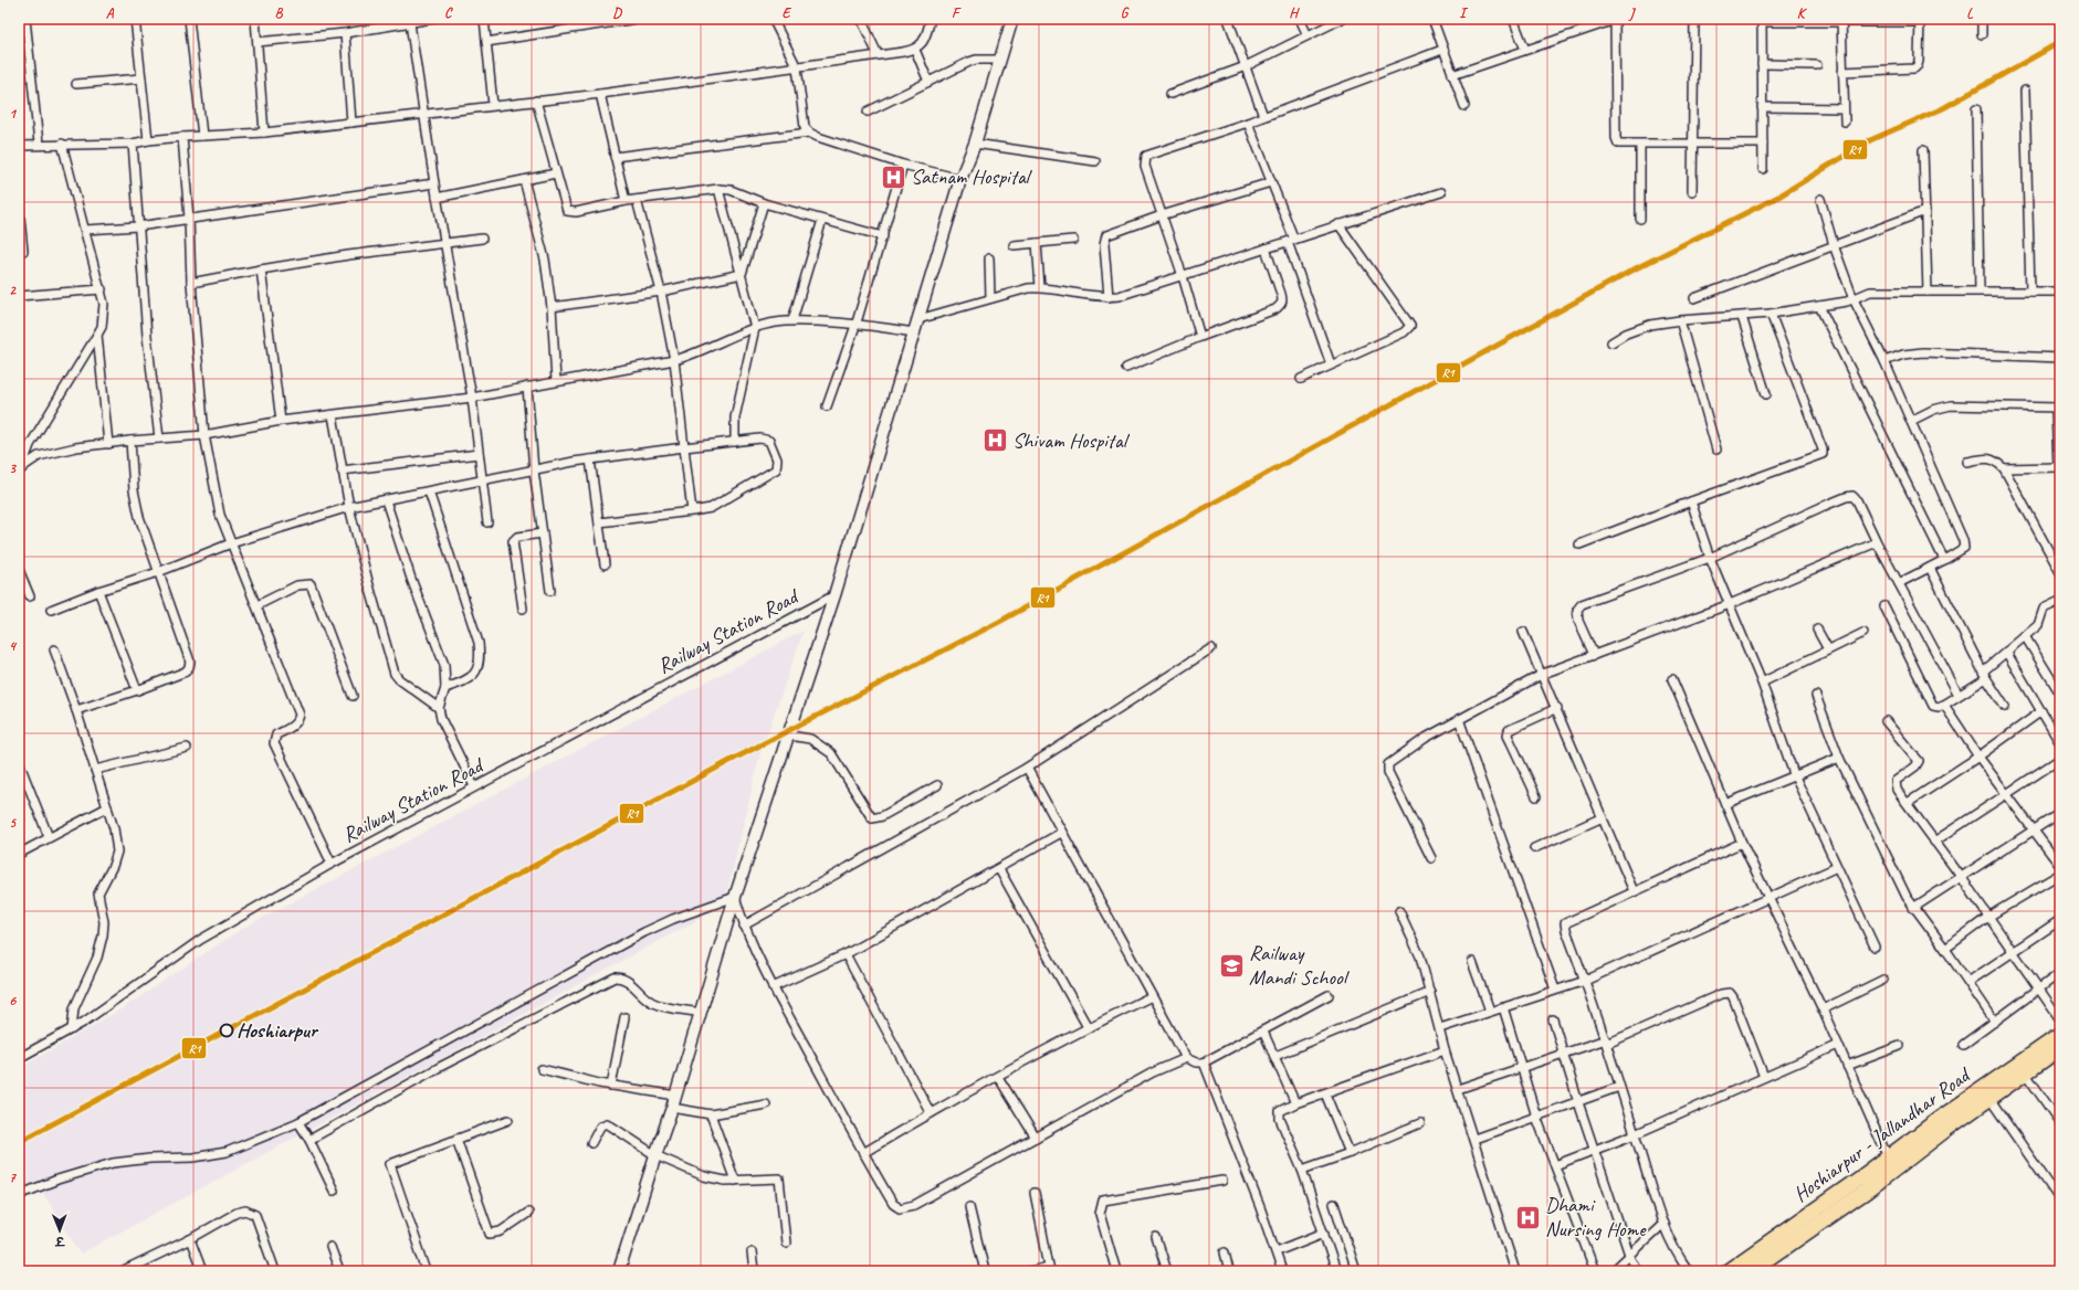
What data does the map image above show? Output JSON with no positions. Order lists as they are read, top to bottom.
{
  "streets": {
    "highway": ["Hoshiarpur - Jallandhar Road"],
    "street": ["Railway Station Road"]
  },
  "places": {
    "hospital": ["Satnam Hospital", "Shivam Hospital", "Dhami Nursing Home"],
    "school or university": ["Railway Mandi School"],
    "other": ["Hoshiarpur"]
  },
  "lines": ["transit line R1"],
  "north": "bottom",
  "grid": {
    "columns": [
      "A",
      "B",
      "C",
      "D",
      "E",
      "F",
      "G",
      "H",
      "I",
      "J",
      "K",
      "L"
    ],
    "rows": [
      "1",
      "2",
      "3",
      "4",
      "5",
      "6",
      "7"
    ]
  }
}
